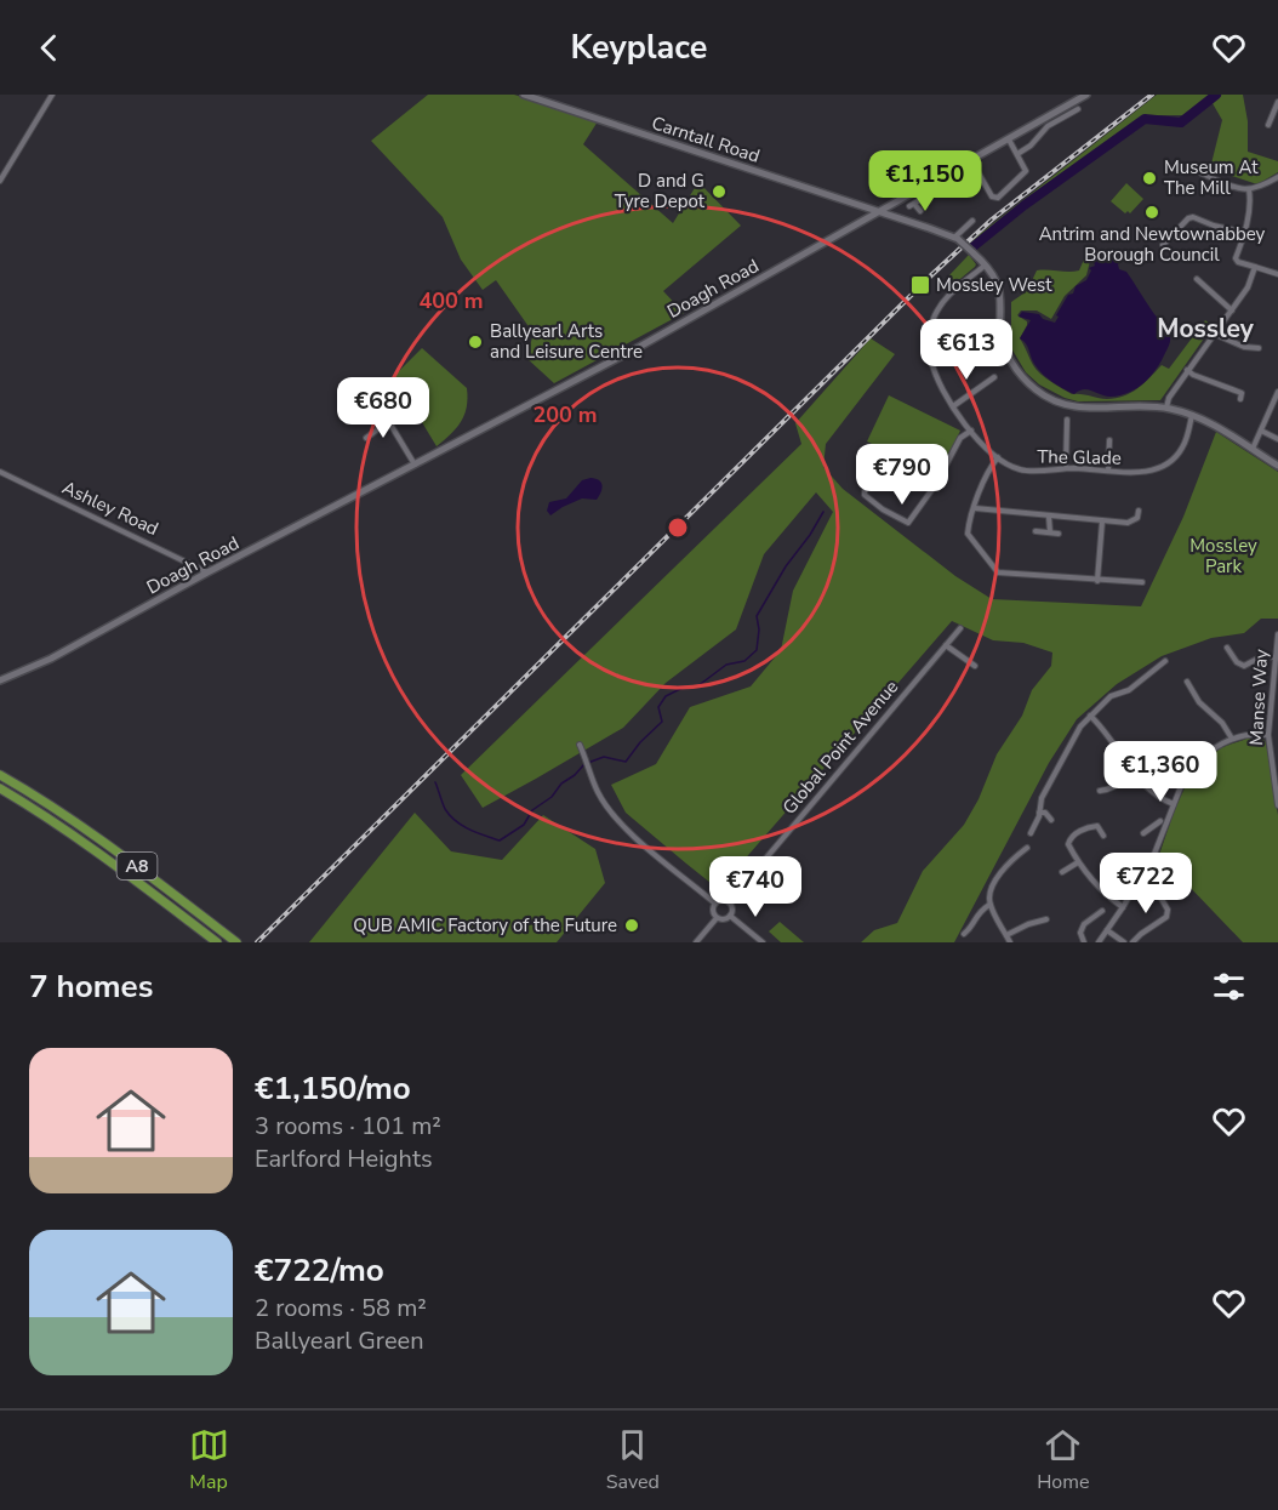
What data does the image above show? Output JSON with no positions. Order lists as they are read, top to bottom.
{
  "streets": {
    "highway": ["A8"],
    "main road": ["Carntall Road", "Doagh Road"],
    "street": [
      "The Glade",
      "Ashley Road",
      "Manse Way",
      "Global Point Avenue"
    ]
  },
  "crossings": [
    ["Carntall Road", "Doagh Road"],
    ["Doagh Road", "Ashley Road"]
  ],
  "districts": ["Mossley"],
  "parks": ["Mossley Park"],
  "places": {
    "other": [
      "Museum At The Mill",
      "D and G Tyre Depot",
      "Antrim and Newtownabbey Borough Council",
      "Ballyearl Arts and Leisure Centre",
      "QUB AMIC Factory of the Future"
    ],
    "transit": ["Mossley West"]
  },
  "page": {
    "header": "Keyplace",
    "price": [
      "€1,150",
      "€613",
      "€680",
      "€790",
      "€1,360",
      "€722",
      "€740"
    ],
    "heading": "7 homes",
    "list": [
      {
        "name": "€1,150/mo",
        "note": "3 rooms · 101 m² · Earlford Heights"
      },
      {
        "name": "€722/mo",
        "note": "2 rooms · 58 m² · Ballyearl Green"
      }
    ],
    "tabs": ["Map", "Saved", "Home"]
  },
  "rings": ["400 m", "200 m"]
}
